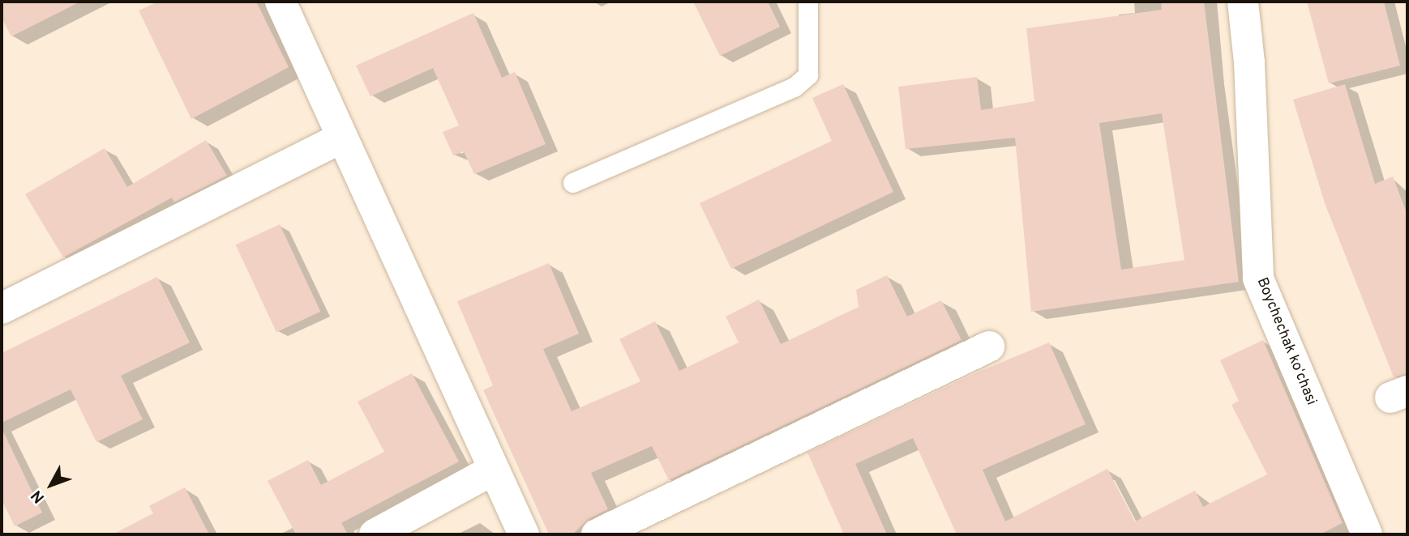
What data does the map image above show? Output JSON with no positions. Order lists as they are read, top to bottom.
{
  "streets": {
    "street": ["Boychechak koʻchasi"]
  },
  "north": "bottom left"
}
